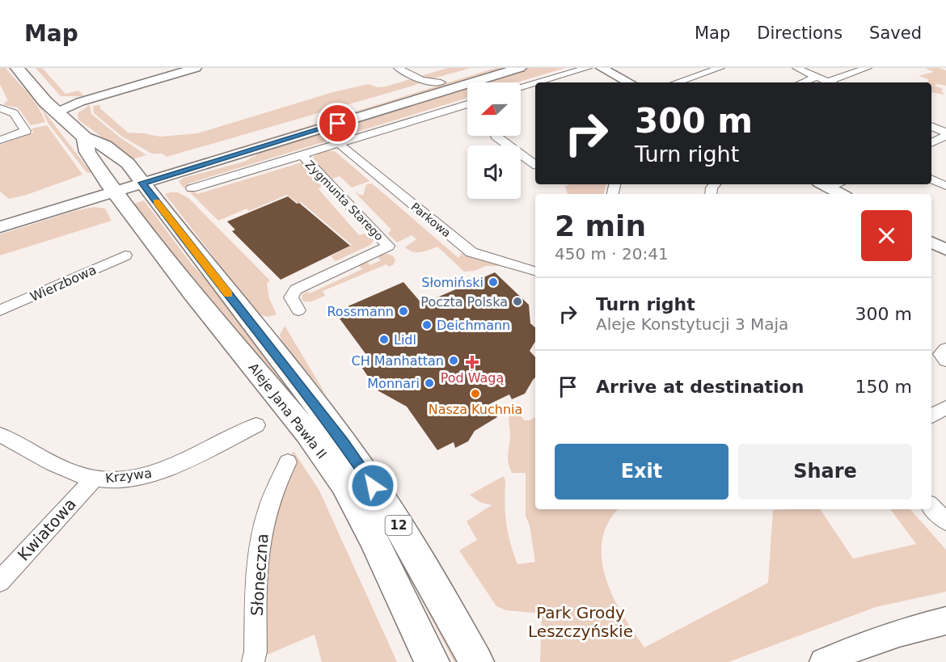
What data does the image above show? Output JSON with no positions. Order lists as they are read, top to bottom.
{
  "streets": {
    "main road": ["Aleje Jana Pawła II", "12"],
    "street": [
      "Zygmunta Starego",
      "Parkowa",
      "Wierzbowa",
      "Krzywa",
      "Kwiatowa",
      "Słoneczna"
    ]
  },
  "crossings": [
    ["Zygmunta Starego", "Parkowa"],
    ["Aleje Jana Pawła II", "12"],
    ["Krzywa", "Kwiatowa"]
  ],
  "parks": ["Park Grody Leszczyńskie"],
  "places": {
    "other": [
      "Słomiński",
      "Poczta Polska",
      "Rossmann",
      "Deichmann",
      "Lidl",
      "CH Manhattan",
      "Monnari",
      "Nasza Kuchnia"
    ],
    "health": ["Pod Wagą"]
  },
  "north": "left",
  "page": {
    "header": "Map",
    "nav": ["Map", "Directions", "Saved"],
    "turn": ["300 m", "Turn right"],
    "heading": ["2 min", "450 m · 20:41"],
    "list": [
      {
        "name": "Turn right",
        "note": "Aleje Konstytucji 3 Maja",
        "value": "300 m"
      },
      {
        "name": "Arrive at destination",
        "value": "150 m"
      }
    ],
    "buttons": ["Exit", "Share"]
  }
}
